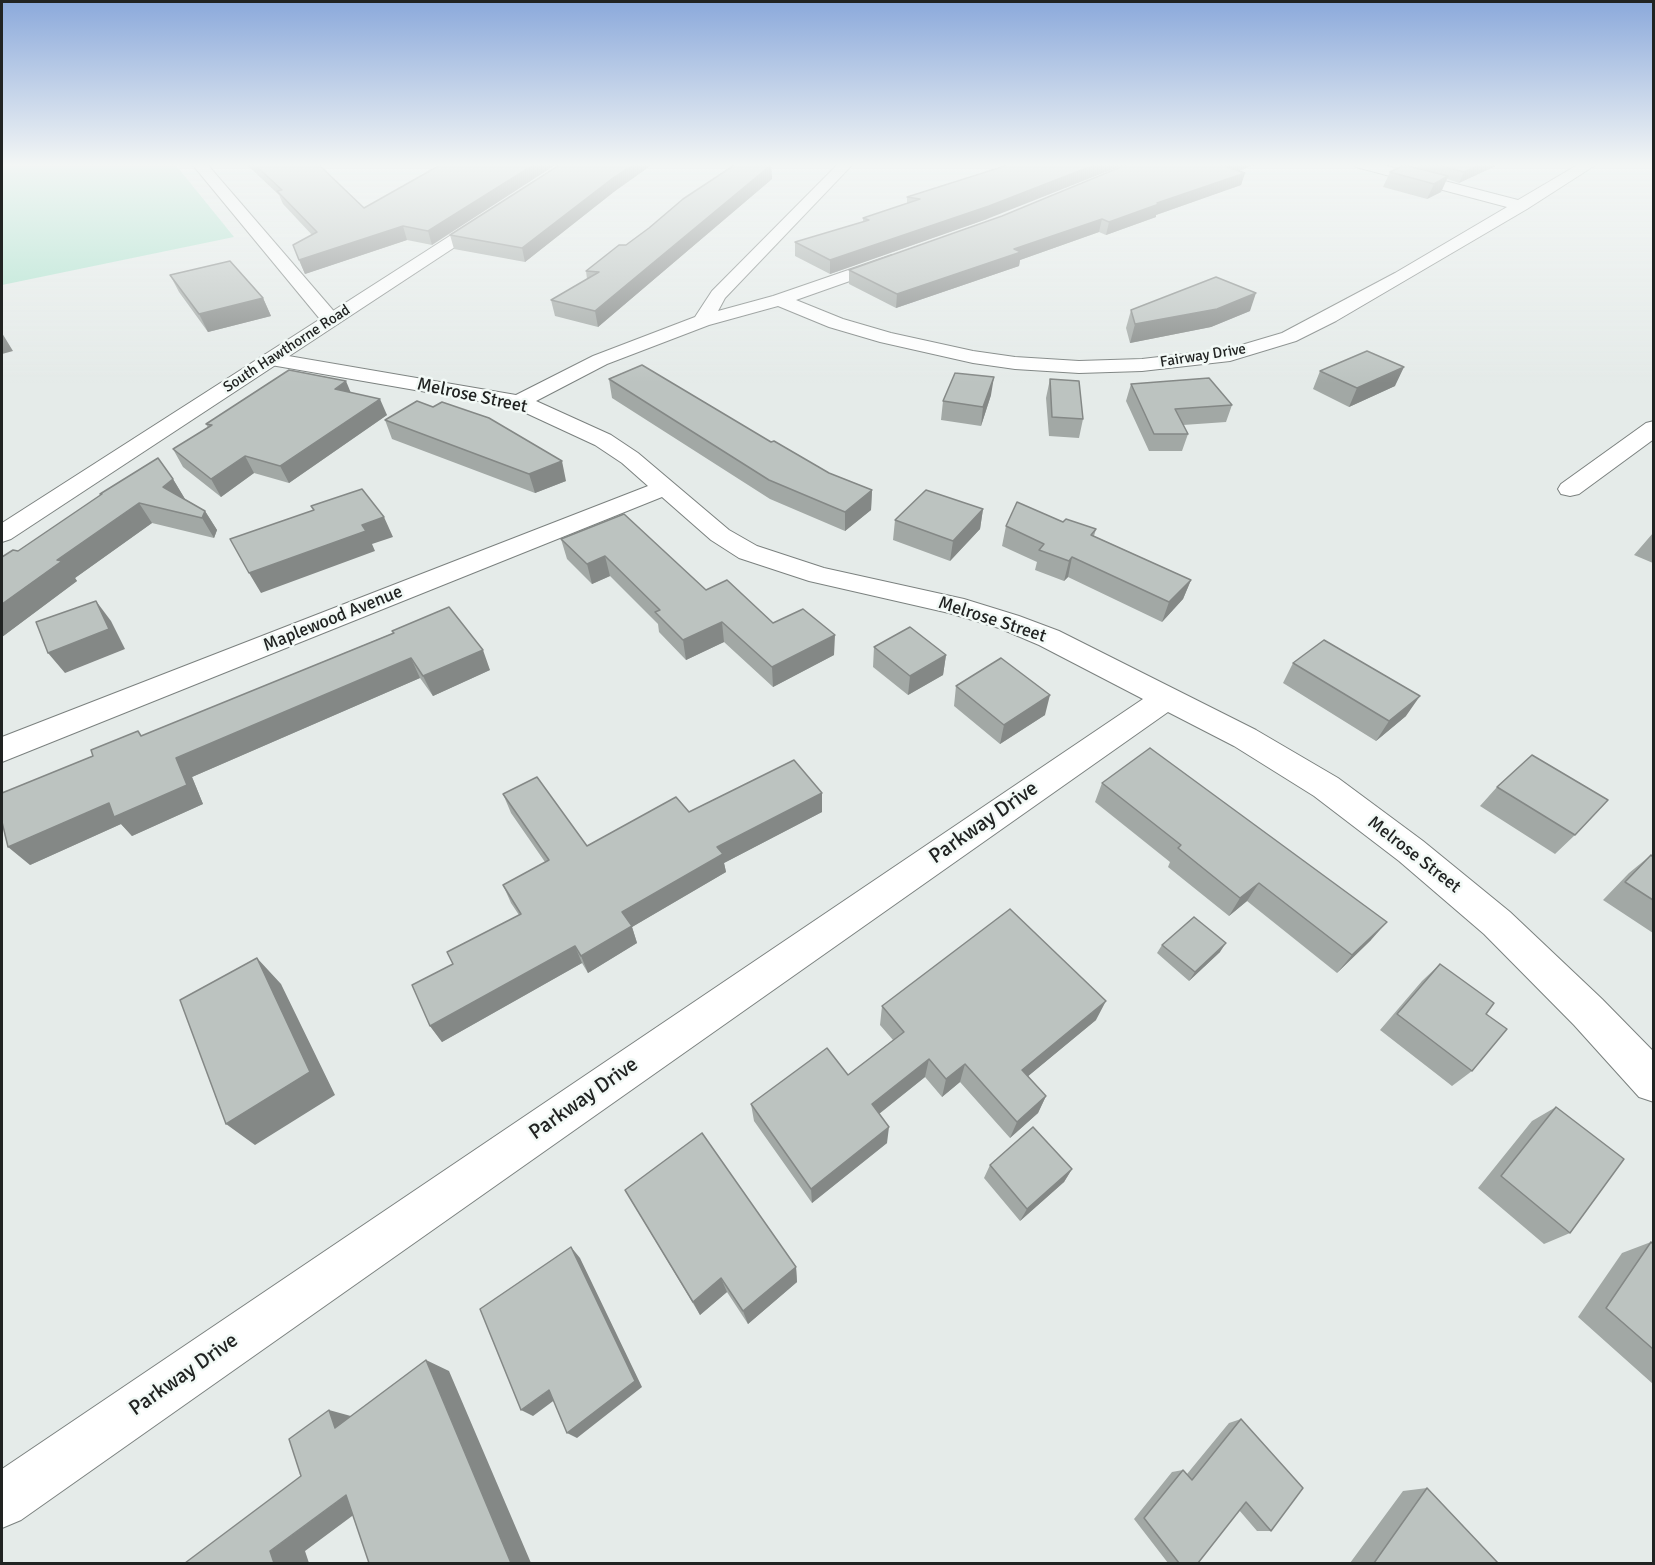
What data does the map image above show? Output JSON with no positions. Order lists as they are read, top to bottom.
{
  "streets": {
    "street": [
      "South Hawthorne Road",
      "Fairway Drive",
      "Melrose Street",
      "Maplewood Avenue",
      "Parkway Drive"
    ]
  },
  "crossings": [
    ["South Hawthorne Road", "Melrose Street"],
    ["Melrose Street", "Maplewood Avenue"],
    ["Melrose Street", "Parkway Drive"]
  ]
}
